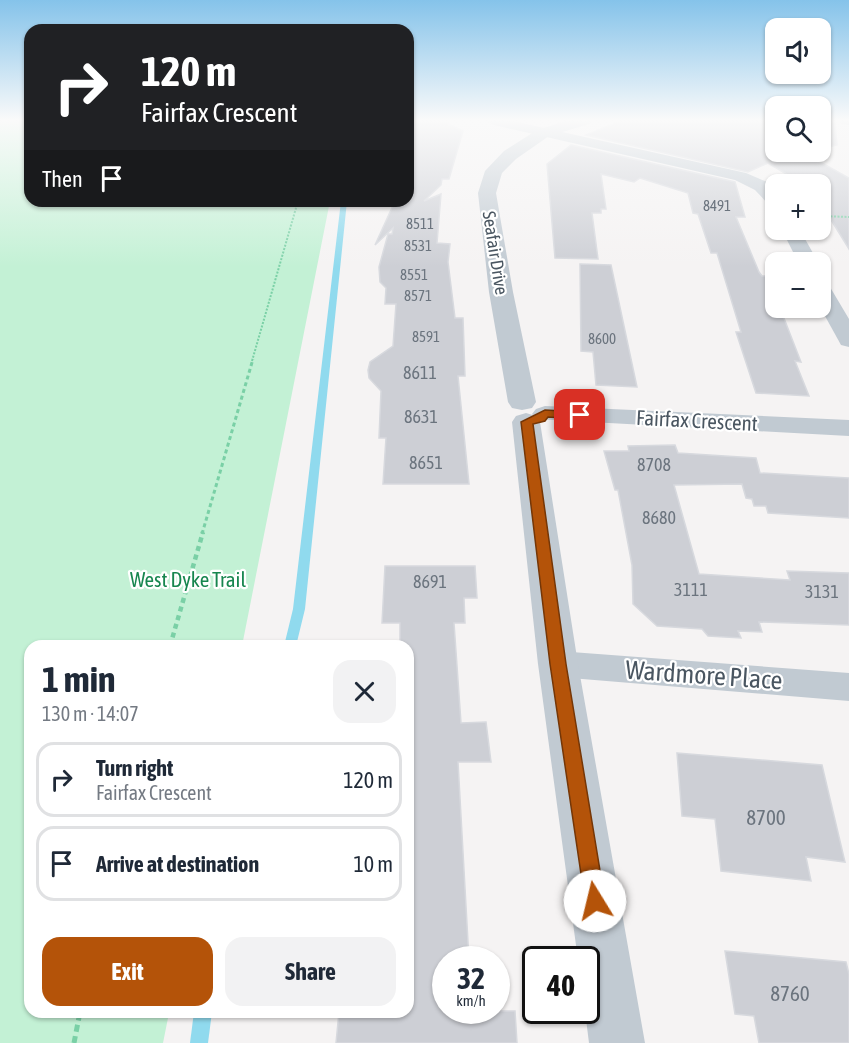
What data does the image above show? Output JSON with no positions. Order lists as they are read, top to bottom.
{
  "streets": {
    "street": ["Seafair Drive", "Fairfax Crescent", "Wardmore Place"]
  },
  "crossings": [
    ["Seafair Drive", "Fairfax Crescent"],
    ["Seafair Drive", "Wardmore Place"]
  ],
  "parks": ["West Dyke Trail"],
  "house_numbers": [
    "8491",
    "8511",
    "8531",
    "8551",
    "8571",
    "8591",
    "8600",
    "8611",
    "8631",
    "8651",
    "8708",
    "8680",
    "8691",
    "3111",
    "3131",
    "8700",
    "8760"
  ],
  "page": {
    "map_buttons": ["+", "−"],
    "turn": ["120 m", "Fairfax Crescent"],
    "then": "Then",
    "heading": ["1 min", "130 m · 14:07"],
    "list": [
      {
        "name": "Turn right",
        "note": "Fairfax Crescent",
        "value": "120 m"
      },
      {
        "name": "Arrive at destination",
        "value": "10 m"
      }
    ],
    "buttons": ["Exit", "Share"],
    "speed": "32 km/h",
    "limit": "40"
  }
}
